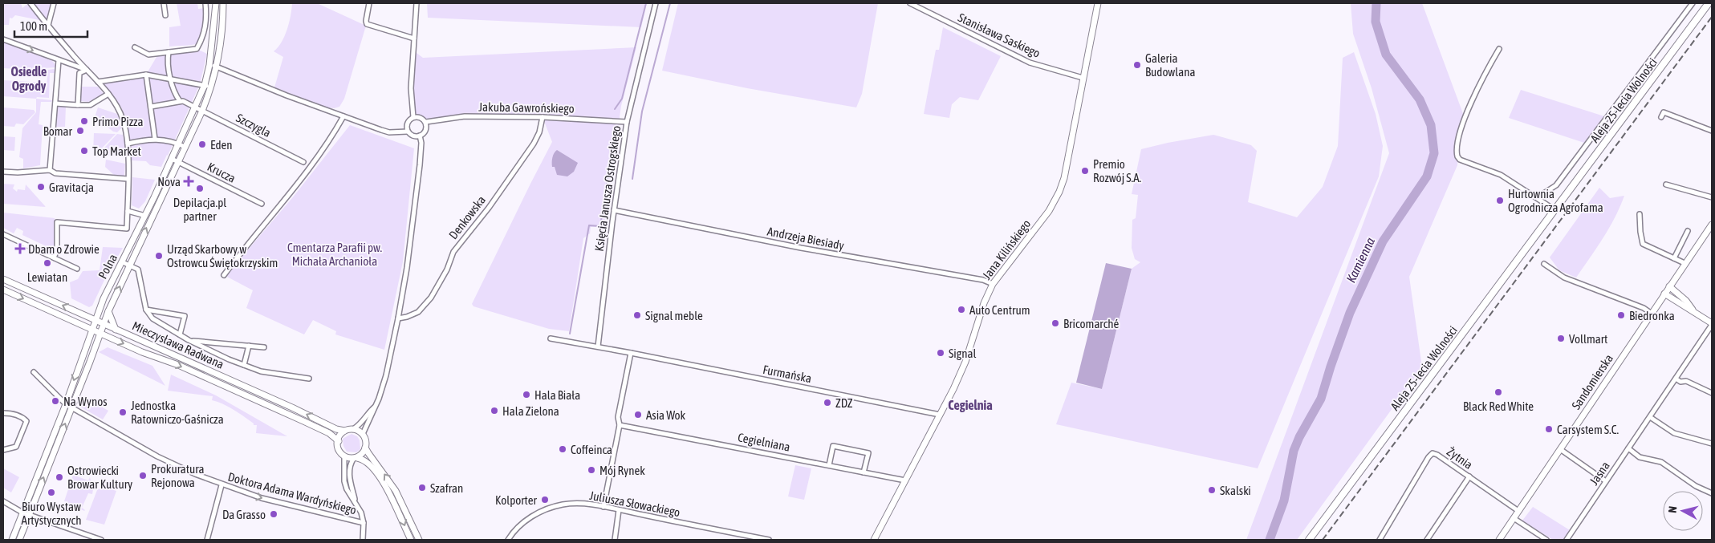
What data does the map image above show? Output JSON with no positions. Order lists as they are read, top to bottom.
{
  "streets": {
    "main road": ["Aleja 25-lecia Wolności"],
    "street": [
      "Stanisława Saskiego",
      "Jakuba Gawrońskiego",
      "Szczygla",
      "Krucza",
      "Księcia Janusza Ostrogskiego",
      "Denkowska",
      "Andrzeja Biesiady",
      "Jana Kilińskiego",
      "Polna",
      "Mieczysława Radwana",
      "Furmańska",
      "Sandomierska",
      "Cegielniana",
      "Żytnia",
      "Jasna",
      "Doktora Adama Wardyńskiego",
      "Juliusza Słowackiego"
    ]
  },
  "crossings": [
    ["Stanisława Saskiego", "Jana Kilińskiego"],
    ["Jakuba Gawrońskiego", "Księcia Janusza Ostrogskiego"],
    ["Jakuba Gawrońskiego", "Denkowska"],
    ["Szczygla", "Polna"],
    ["Krucza", "Polna"],
    ["Księcia Janusza Ostrogskiego", "Andrzeja Biesiady"],
    ["Andrzeja Biesiady", "Jana Kilińskiego"],
    ["Jana Kilińskiego", "Furmańska"],
    ["Jana Kilińskiego", "Cegielniana"],
    ["Polna", "Mieczysława Radwana"],
    ["Polna", "Doktora Adama Wardyńskiego"],
    ["Sandomierska", "Żytnia"]
  ],
  "one_way": ["Doktora Adama Wardyńskiego"],
  "districts": ["Osiedle Ogrody", "Cegielnia"],
  "water": ["Kamienna"],
  "parks": ["Cmentarza Parafii pw. Michała Archanioła"],
  "places": {
    "other": [
      "Galeria Budowlana",
      "Primo Pizza",
      "Bomar",
      "Eden",
      "Top Market",
      "Premio Rozwój S.A.",
      "Gravitacja",
      "Depilacja.pl partner",
      "Hurtownia Ogrodnicza Agrofama",
      "Urząd Skarbowy w Ostrowcu Świętokrzyskim",
      "Lewiatan",
      "Auto Centrum",
      "Signal meble",
      "Biedronka",
      "Bricomarché",
      "Vollmart",
      "Signal",
      "Black Red White",
      "Hala Biała",
      "Na Wynos",
      "ZDZ",
      "Hala Zielona",
      "Jednostka Ratowniczo-Gaśnicza",
      "Asia Wok",
      "Carsystem S.C.",
      "Coffeinca",
      "Mój Rynek",
      "Prokuratura Rejonowa",
      "Ostrowiecki Browar Kultury",
      "Szafran",
      "Skalski",
      "Biuro Wystaw Artystycznych",
      "Kolporter",
      "Da Grasso"
    ],
    "health": ["Nova", "Dbam o Zdrowie"]
  },
  "scale_bar": "100 m",
  "north": "left"
}
